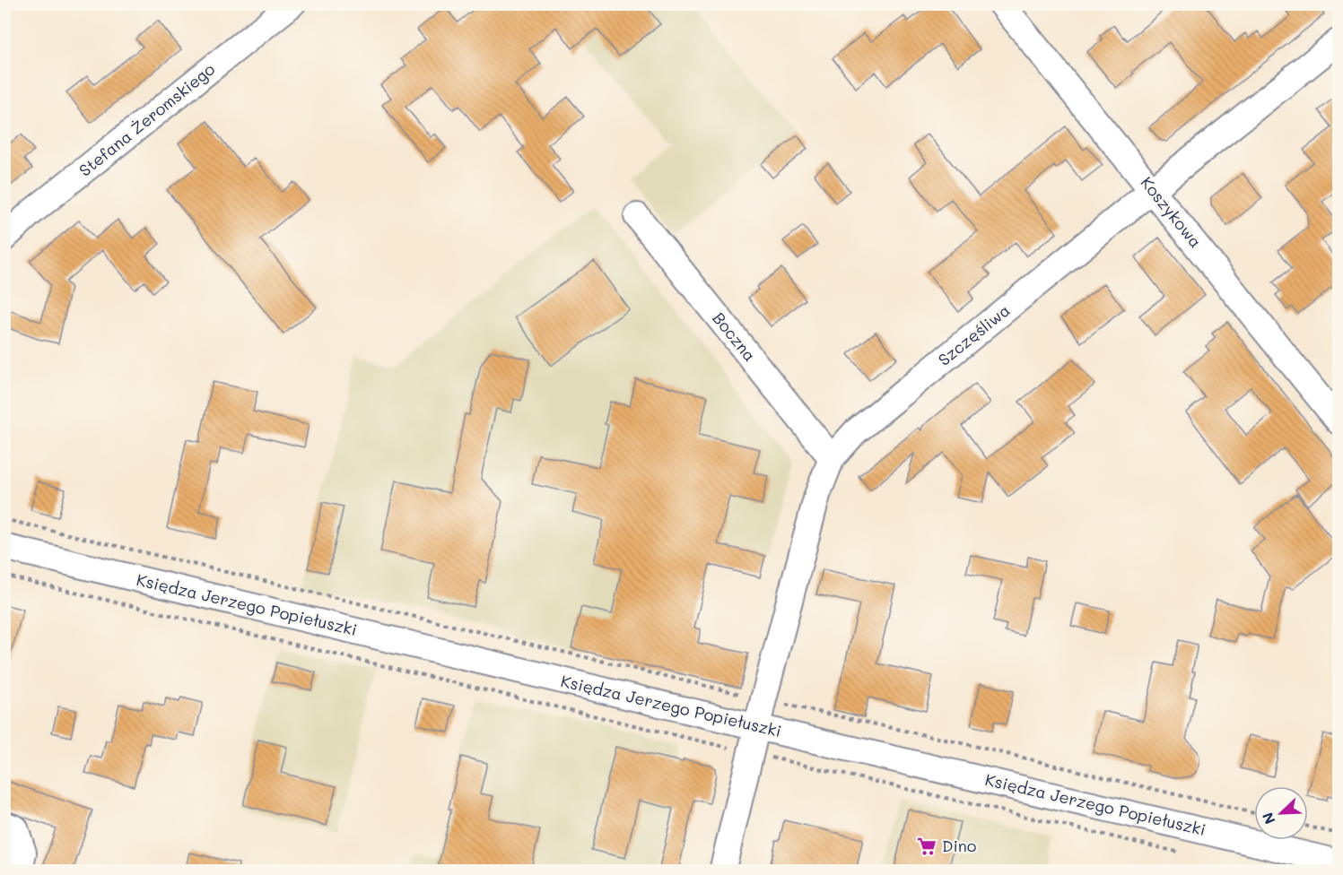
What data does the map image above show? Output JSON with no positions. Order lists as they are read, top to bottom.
{
  "streets": {
    "street": [
      "Stefana Żeromskiego",
      "Koszykowa",
      "Szczęśliwa",
      "Boczna",
      "Księdza Jerzego Popiełuszki"
    ]
  },
  "crossings": [
    ["Koszykowa", "Szczęśliwa"],
    ["Szczęśliwa", "Boczna"],
    ["Szczęśliwa", "Księdza Jerzego Popiełuszki"]
  ],
  "places": {
    "supermarket": ["Dino"]
  },
  "north": "bottom left"
}
